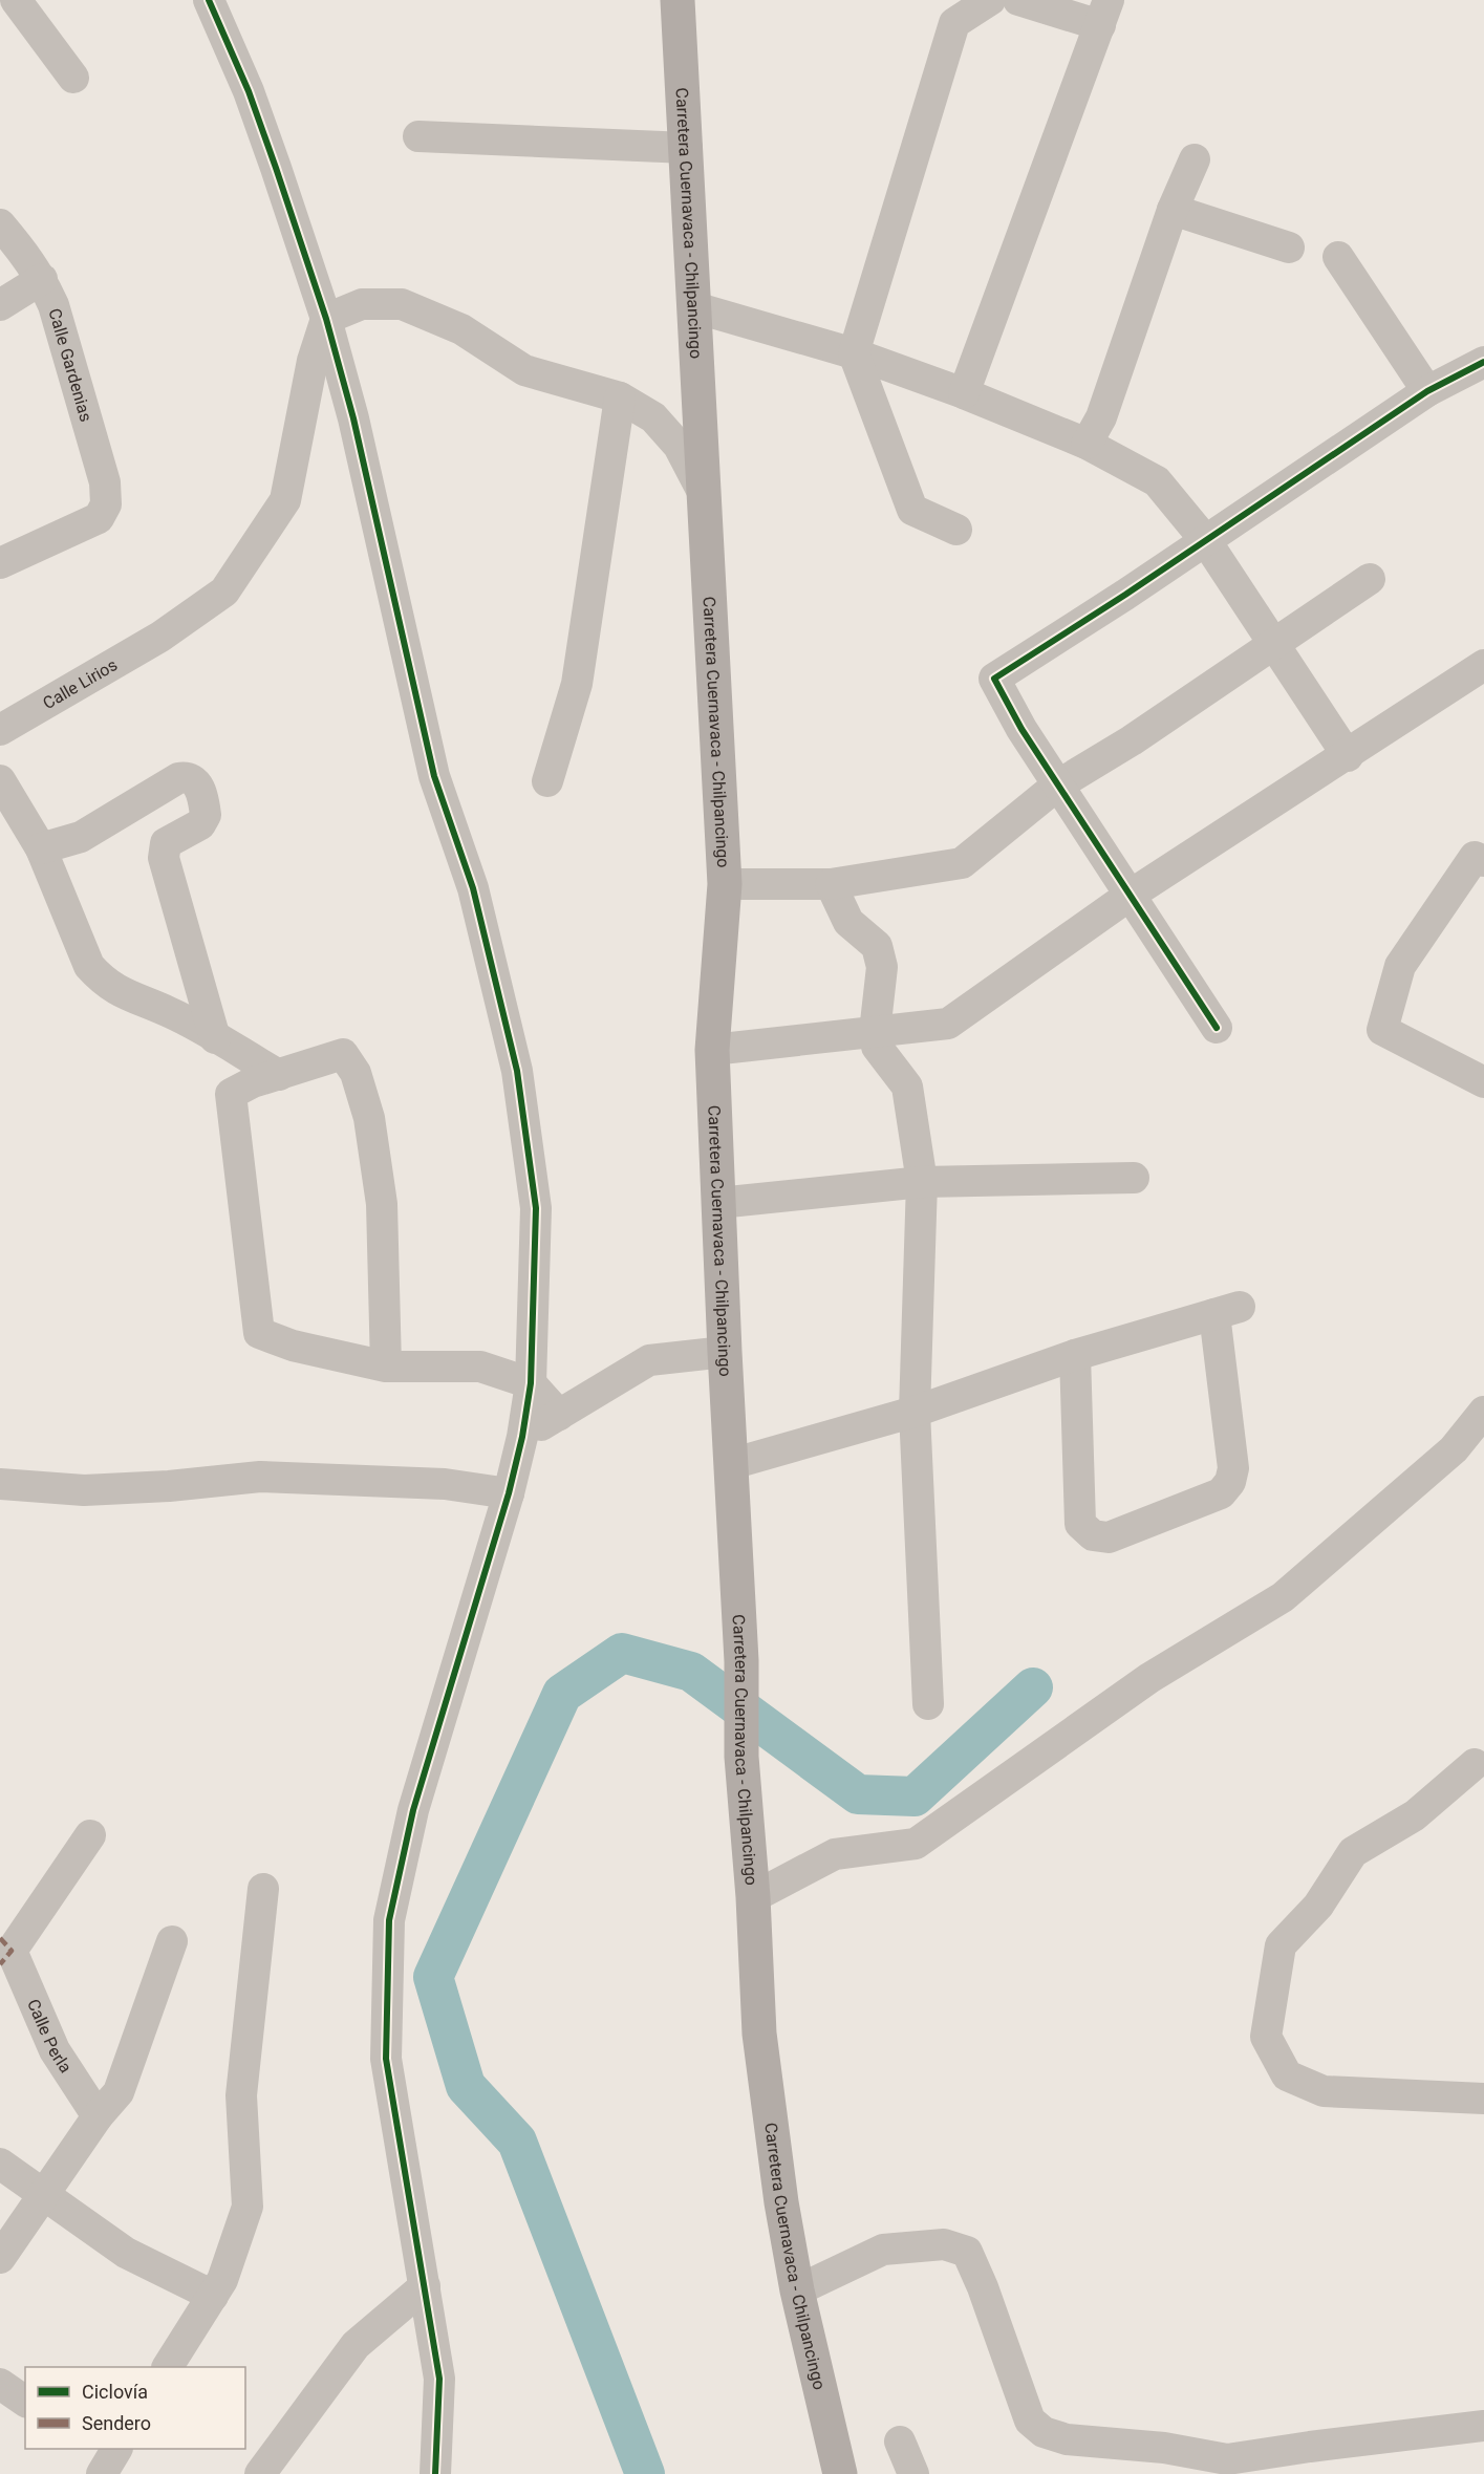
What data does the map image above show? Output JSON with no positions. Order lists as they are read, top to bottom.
{
  "streets": {
    "main road": ["Carretera Cuernavaca - Chilpancingo"],
    "street": ["Calle Gardenias", "Calle Lirios", "Calle Perla"]
  },
  "legend": ["Ciclovía", "Sendero"]
}
